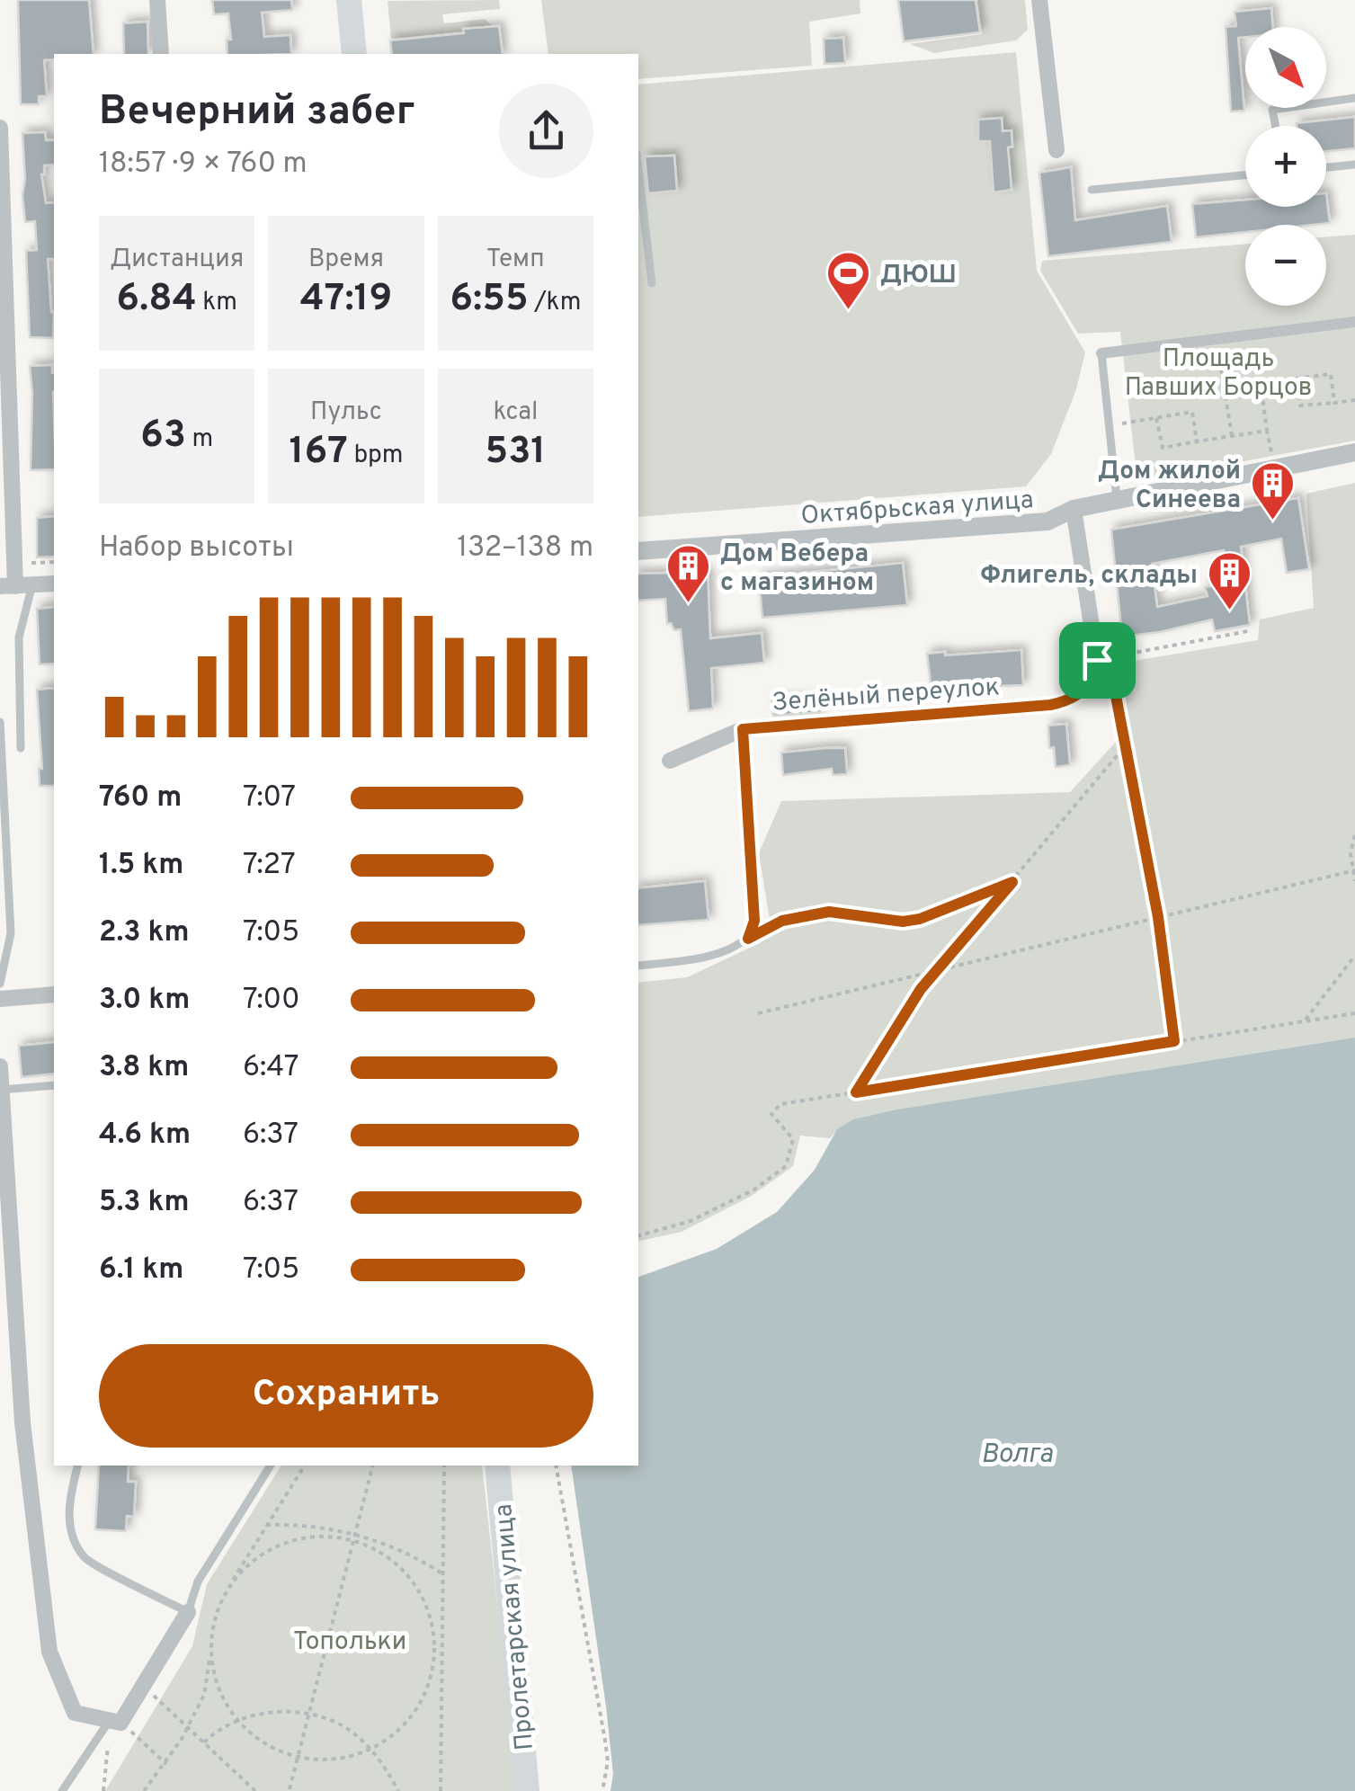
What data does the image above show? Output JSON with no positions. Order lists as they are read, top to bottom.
{
  "streets": {
    "main road": ["Пролетарская улица"],
    "street": ["Октябрьская улица", "Зелёный переулок"]
  },
  "water": ["Волга"],
  "parks": ["Площадь Павших Борцов", "Топольки"],
  "places": {
    "sports": ["ДЮШ"],
    "building": ["Дом жилой Синеева", "Дом Вебера с магазином", "Флигель, склады"]
  },
  "north": "bottom right",
  "page": {
    "map_buttons": ["+", "−"],
    "heading": ["Вечерний забег", "18:57 · 9 × 760 m"],
    "stats": [
      ["Дистанция", "6.84 km"],
      ["Время", "47:19"],
      ["Темп", "6:55 /km"],
      ["63 m"],
      ["Пульс", "167 bpm"],
      ["kcal", "531"]
    ],
    "chart": ["Набор высоты", "132–138 m"],
    "list": [
      {
        "name": "760 m",
        "note": "7:07"
      },
      {
        "name": "1.5 km",
        "note": "7:27"
      },
      {
        "name": "2.3 km",
        "note": "7:05"
      },
      {
        "name": "3.0 km",
        "note": "7:00"
      },
      {
        "name": "3.8 km",
        "note": "6:47"
      },
      {
        "name": "4.6 km",
        "note": "6:37"
      },
      {
        "name": "5.3 km",
        "note": "6:37"
      },
      {
        "name": "6.1 km",
        "note": "7:05"
      }
    ],
    "buttons": "Сохранить"
  }
}
